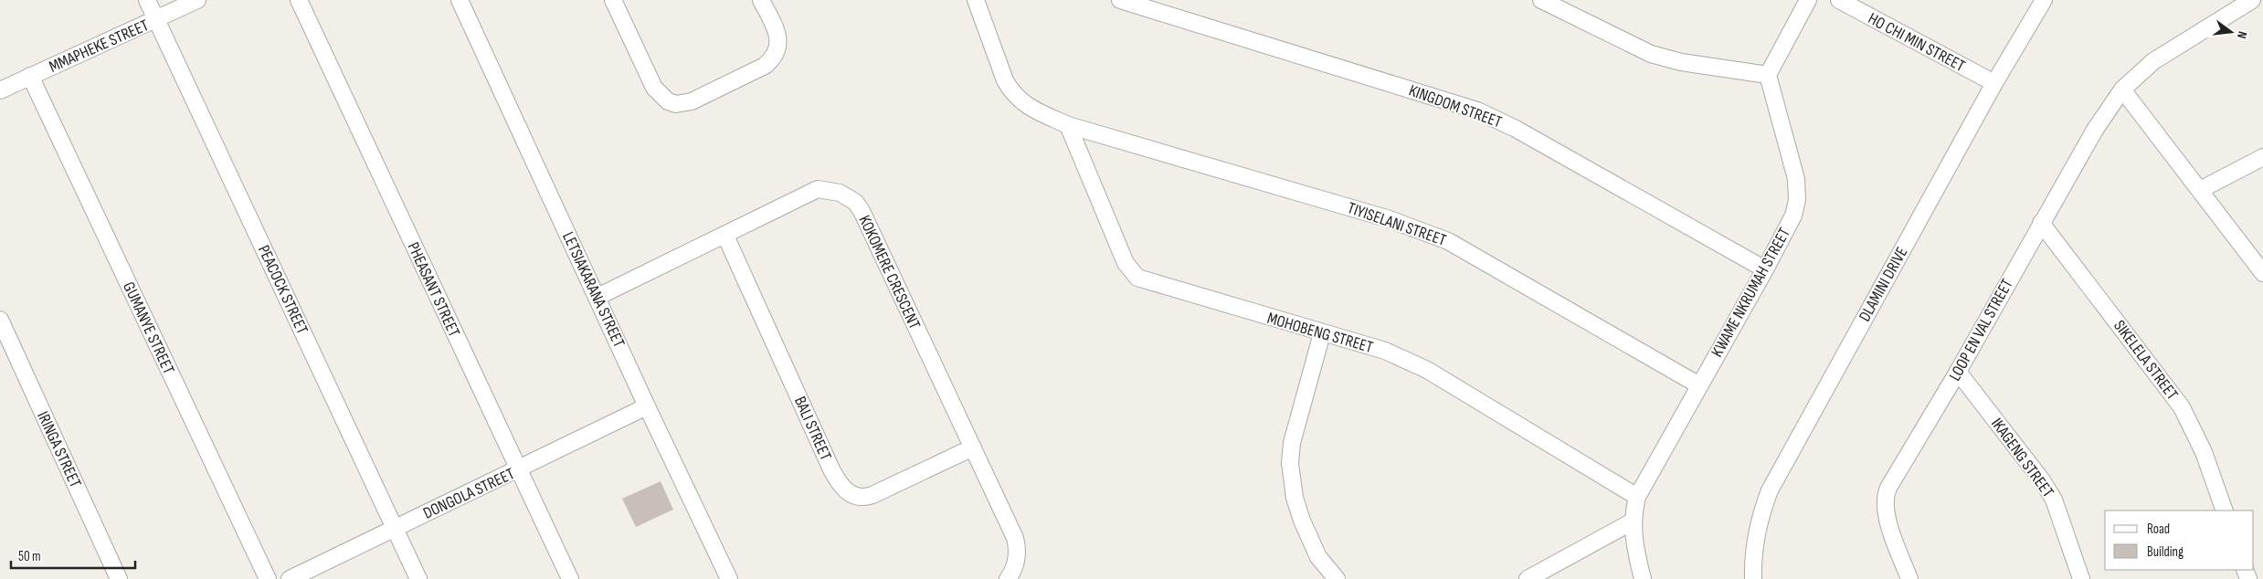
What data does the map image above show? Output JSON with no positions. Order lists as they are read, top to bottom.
{
  "streets": {
    "street": [
      "HO CHI MIN STREET",
      "MMAPHEKE STREET",
      "KINGDOM STREET",
      "TIYISELANI STREET",
      "KOKOMERE CRESCENT",
      "DLAMINI DRIVE",
      "PEACOCK STREET",
      "PHEASANT STREET",
      "LETSIAKARANA STREET",
      "KWAME NKRUMAH STREET",
      "GUMANYE STREET",
      "LOOP EN VAL STREET",
      "MOHOBENG STREET",
      "SIKELELA STREET",
      "BALI STREET",
      "IRINGA STREET",
      "IKAGENG STREET",
      "DONGOLA STREET"
    ]
  },
  "crossings": [
    ["HO CHI MIN STREET", "DLAMINI DRIVE"],
    ["MMAPHEKE STREET", "PEACOCK STREET"],
    ["MMAPHEKE STREET", "GUMANYE STREET"],
    ["KINGDOM STREET", "KWAME NKRUMAH STREET"],
    ["TIYISELANI STREET", "KWAME NKRUMAH STREET"],
    ["TIYISELANI STREET", "MOHOBENG STREET"],
    ["KOKOMERE CRESCENT", "LETSIAKARANA STREET"],
    ["KOKOMERE CRESCENT", "BALI STREET"],
    ["PEACOCK STREET", "DONGOLA STREET"],
    ["PHEASANT STREET", "DONGOLA STREET"],
    ["LETSIAKARANA STREET", "DONGOLA STREET"],
    ["KWAME NKRUMAH STREET", "MOHOBENG STREET"],
    ["LOOP EN VAL STREET", "SIKELELA STREET"],
    ["LOOP EN VAL STREET", "IKAGENG STREET"]
  ],
  "legend": ["Road", "Building"],
  "scale_bar": "50 m",
  "north": "right"
}
